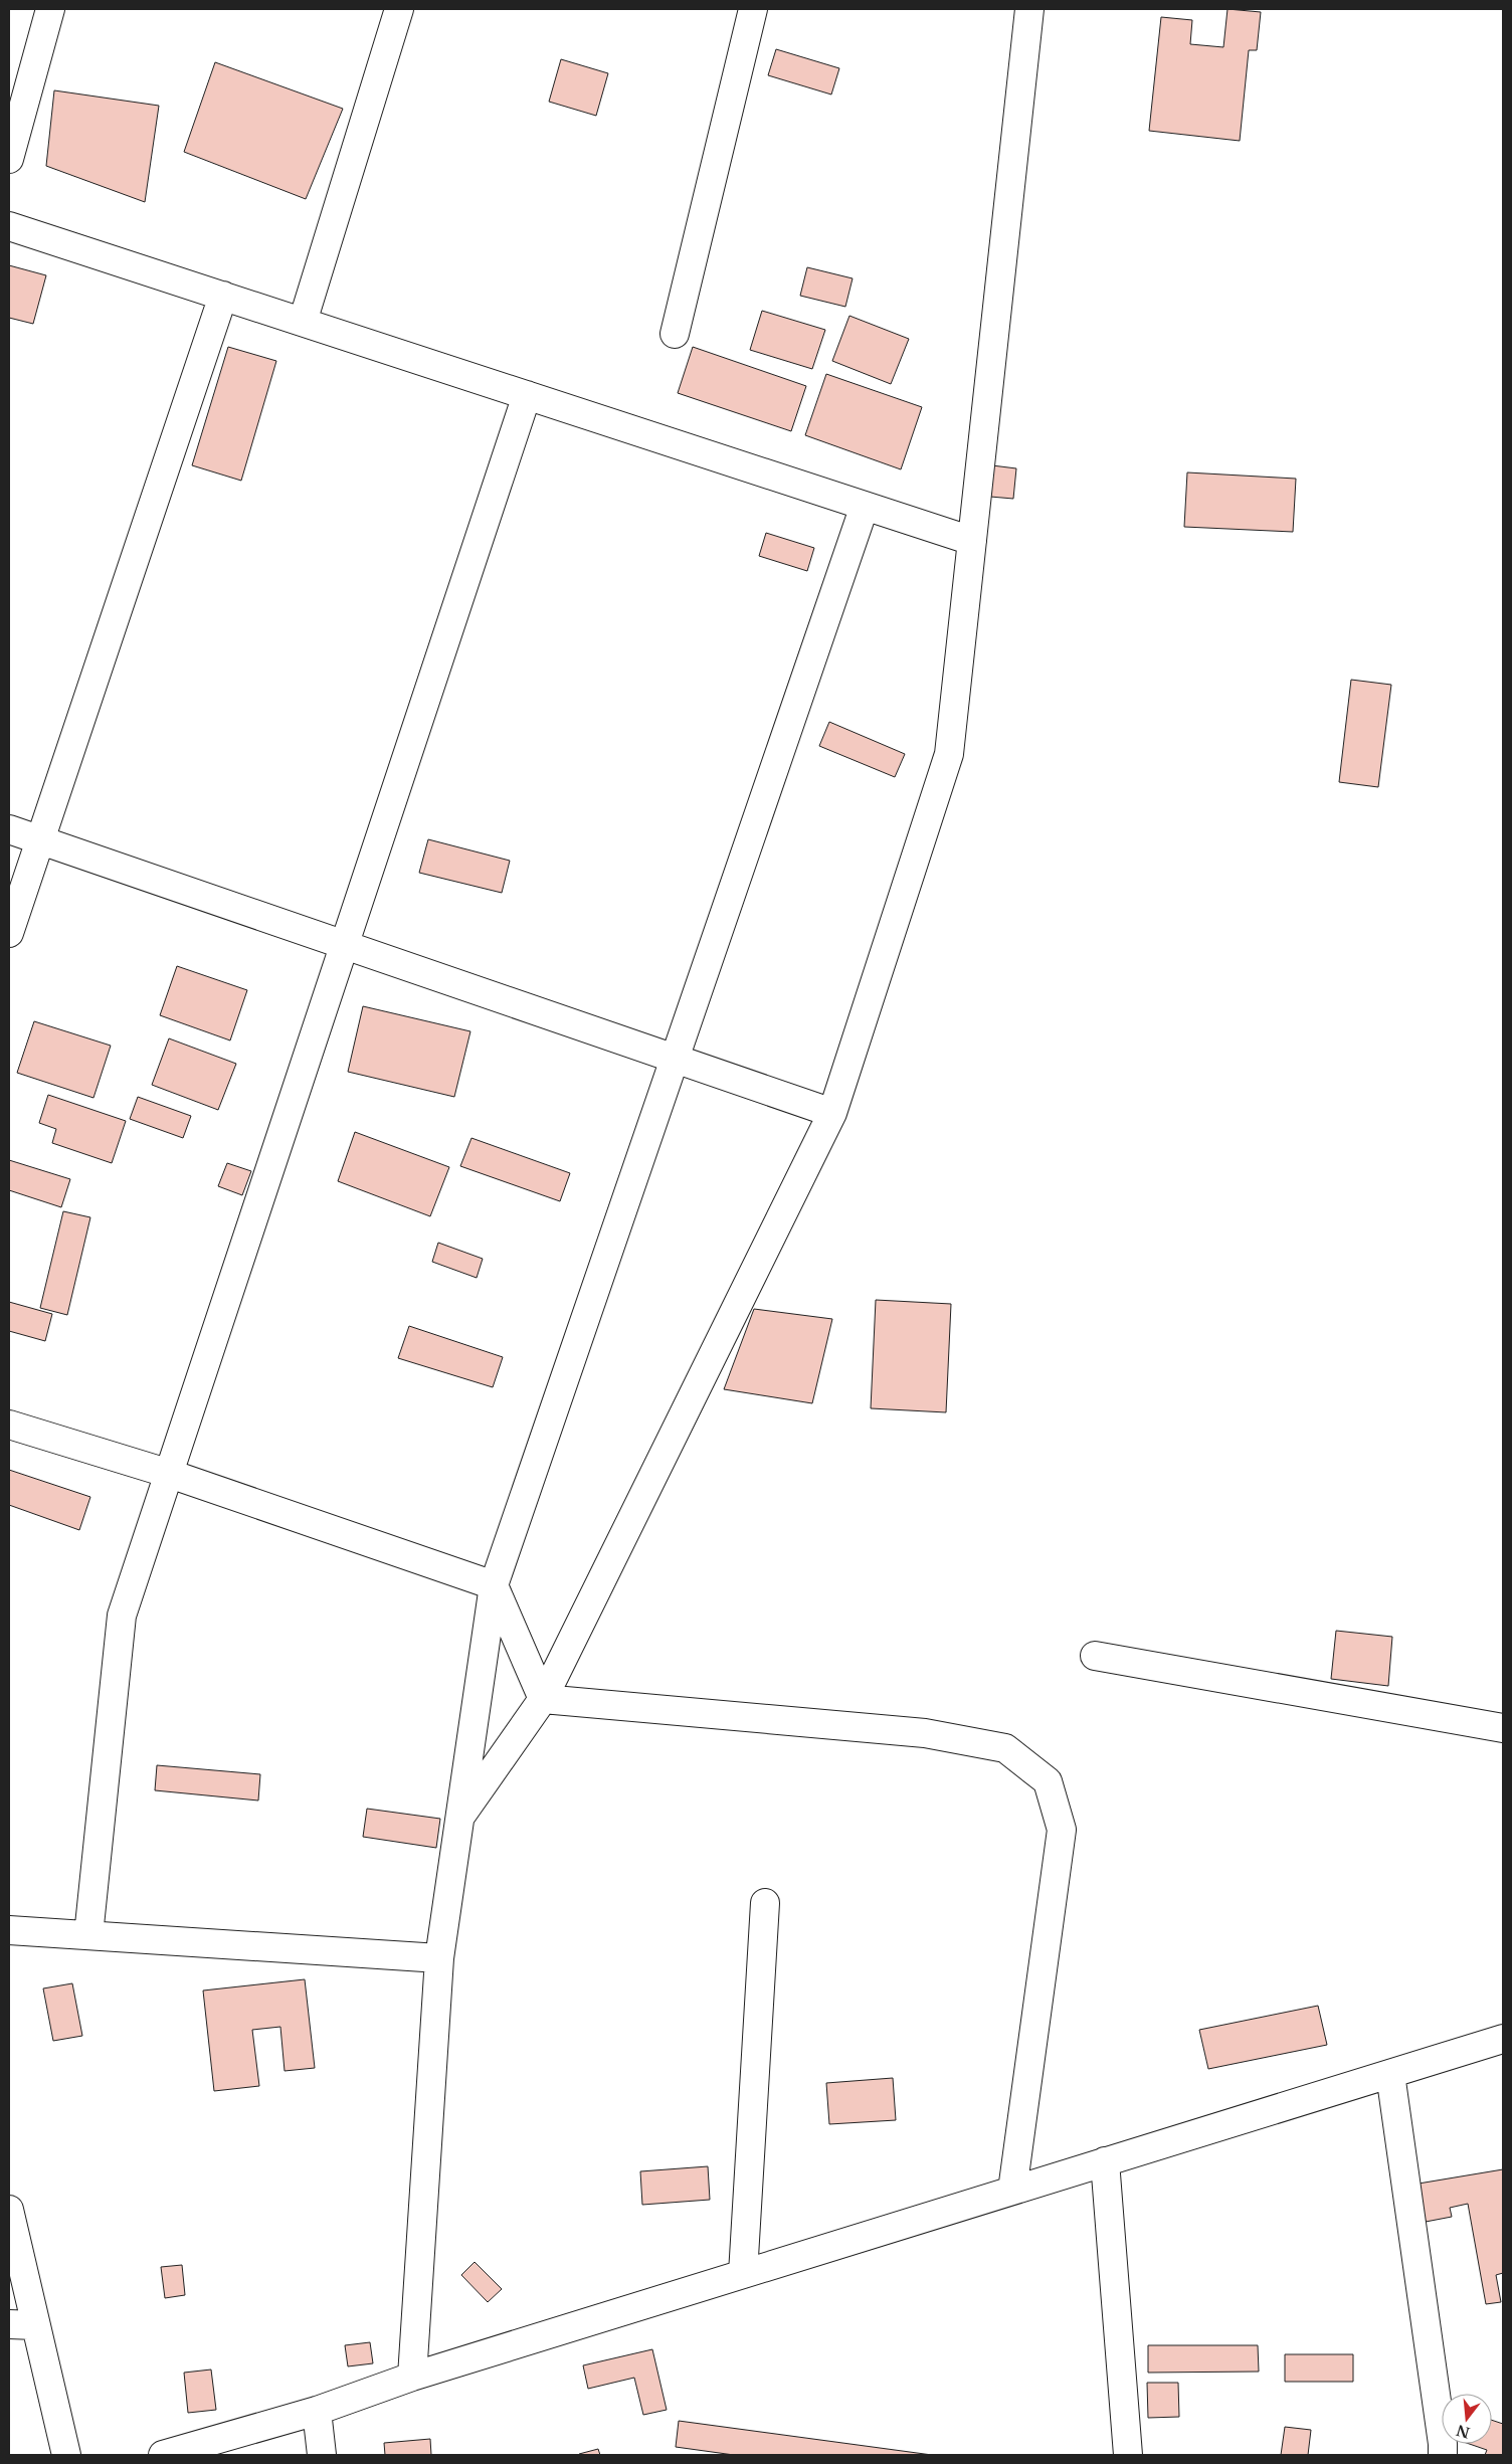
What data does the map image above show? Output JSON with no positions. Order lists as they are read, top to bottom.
{
  "north": "bottom"
}
